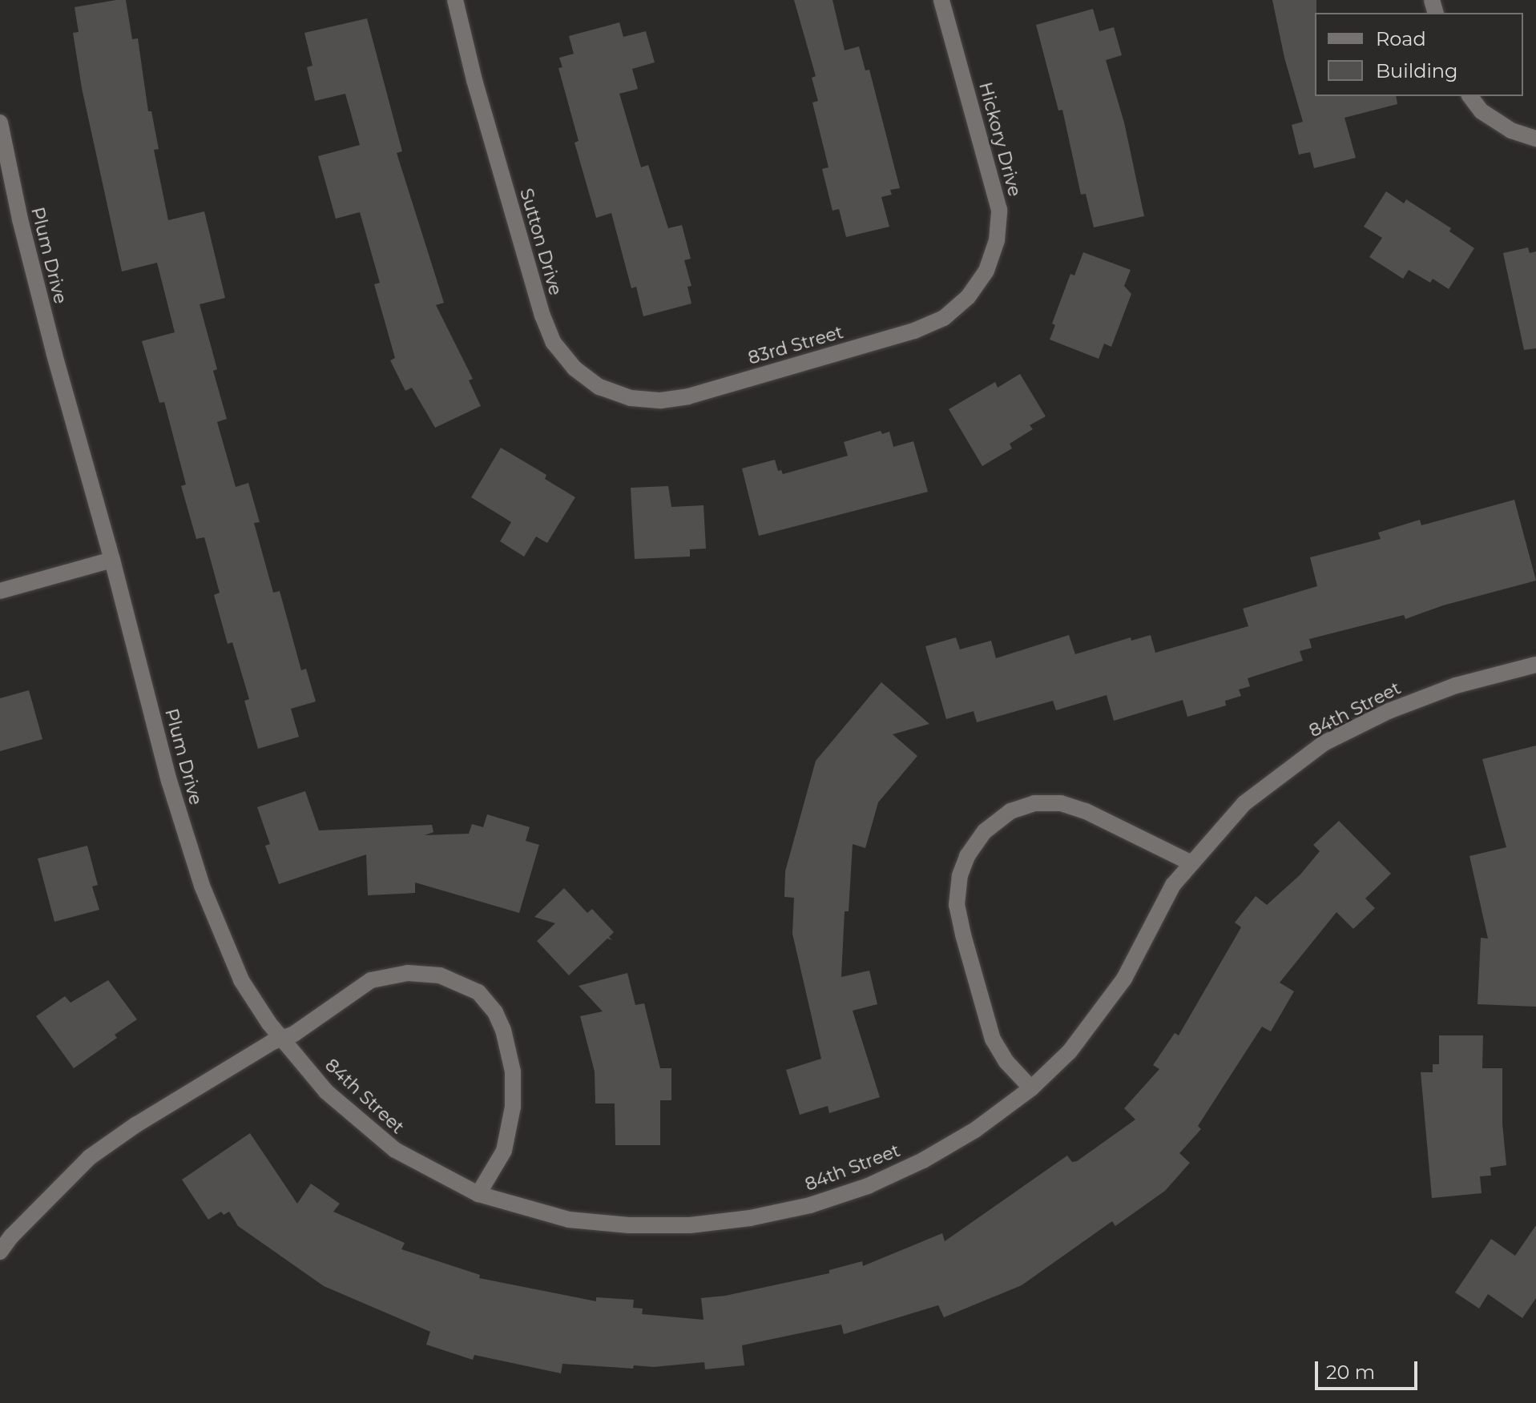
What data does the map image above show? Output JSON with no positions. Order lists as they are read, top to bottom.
{
  "streets": {
    "street": [
      "Hickory Drive",
      "Sutton Drive",
      "Plum Drive",
      "83rd Street",
      "84th Street"
    ]
  },
  "crossings": [
    ["Hickory Drive", "83rd Street"],
    ["Sutton Drive", "83rd Street"],
    ["Plum Drive", "84th Street"]
  ],
  "legend": ["Road", "Building"],
  "scale_bar": "20 m"
}
